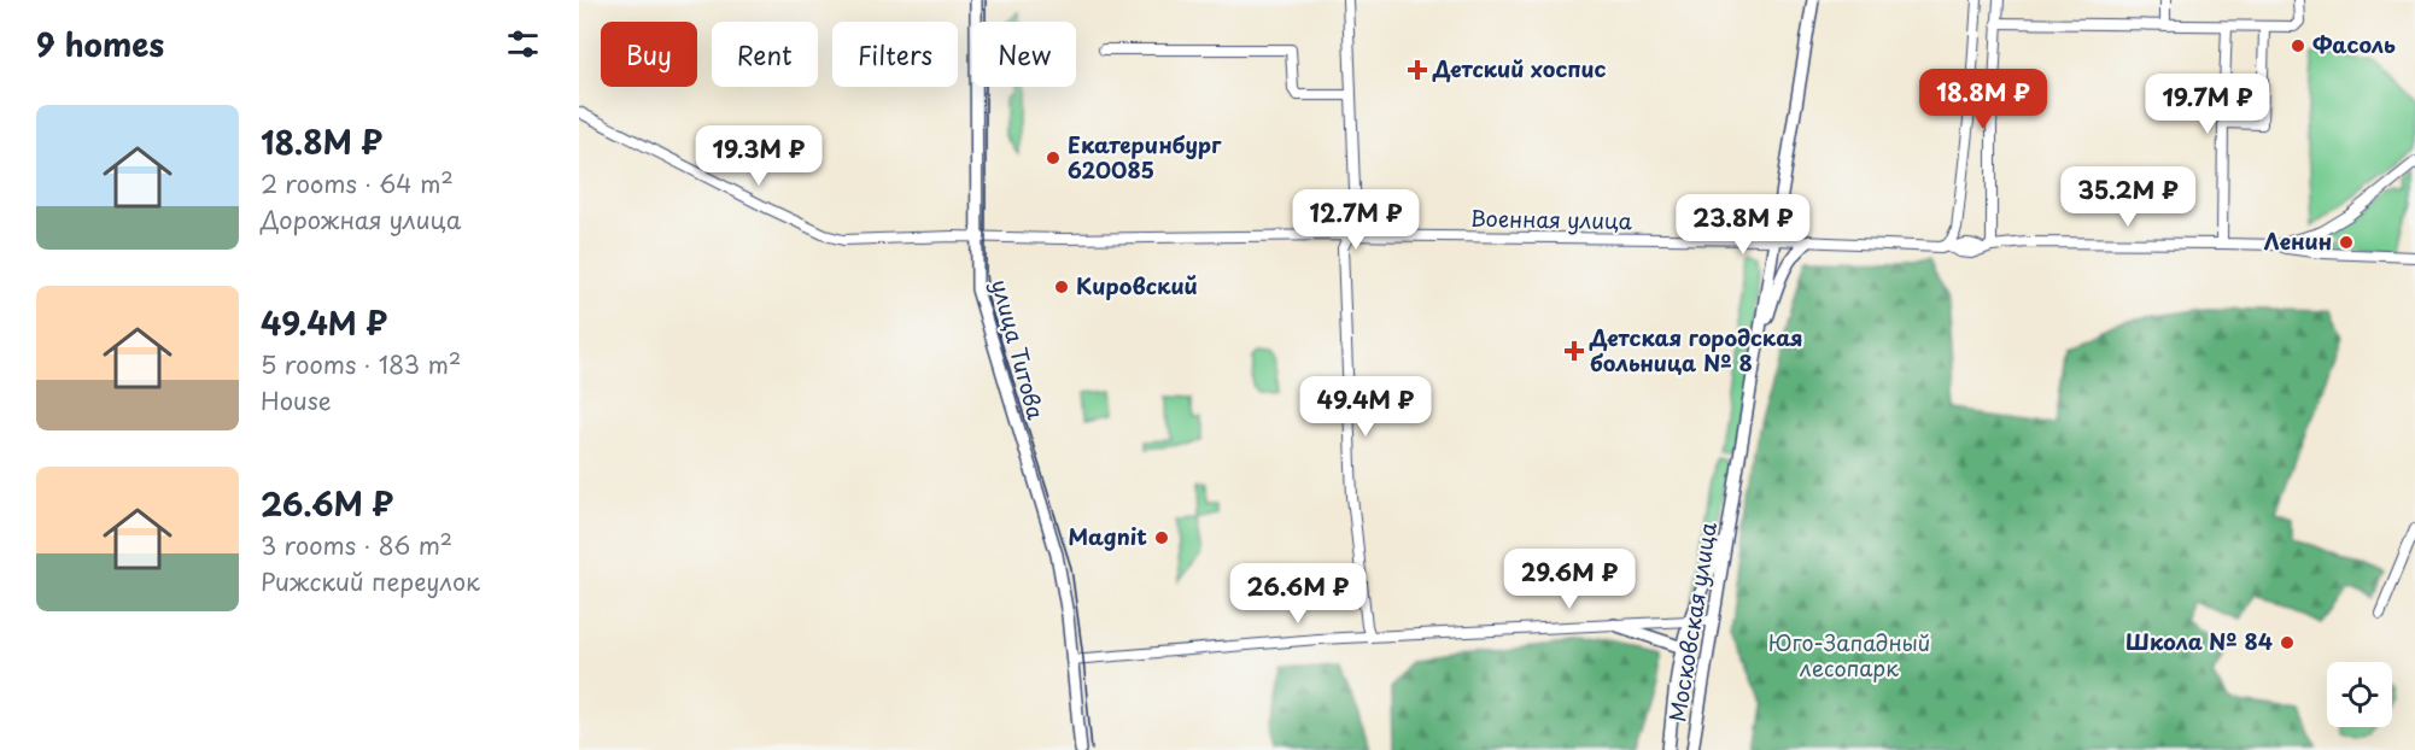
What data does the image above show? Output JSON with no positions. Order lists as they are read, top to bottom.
{
  "streets": {
    "main road": ["улица Титова", "Московская улица"],
    "street": ["Военная улица"]
  },
  "crossings": [
    ["Военная улица", "улица Титова"],
    ["Военная улица", "Московская улица"]
  ],
  "parks": ["Юго-Западный лесопарк"],
  "places": {
    "other": [
      "Фасоль",
      "Екатеринбург 620085",
      "Ленин",
      "Кировский",
      "Magnit",
      "Школа № 84"
    ],
    "health": ["Детский хоспис", "Детская городская больница № 8"]
  },
  "page": {
    "heading": "9 homes",
    "chip": [
      "Buy",
      "Rent",
      "Filters",
      "New"
    ],
    "price": [
      "18.8M ₽",
      "19.7M ₽",
      "19.3M ₽",
      "35.2M ₽",
      "12.7M ₽",
      "23.8M ₽",
      "49.4M ₽",
      "29.6M ₽",
      "26.6M ₽"
    ],
    "list": [
      {
        "name": "18.8M ₽",
        "note": "2 rooms · 64 m² · Дорожная улица"
      },
      {
        "name": "49.4M ₽",
        "note": "5 rooms · 183 m² · House"
      },
      {
        "name": "26.6M ₽",
        "note": "3 rooms · 86 m² · Рижский переулок"
      }
    ]
  }
}
